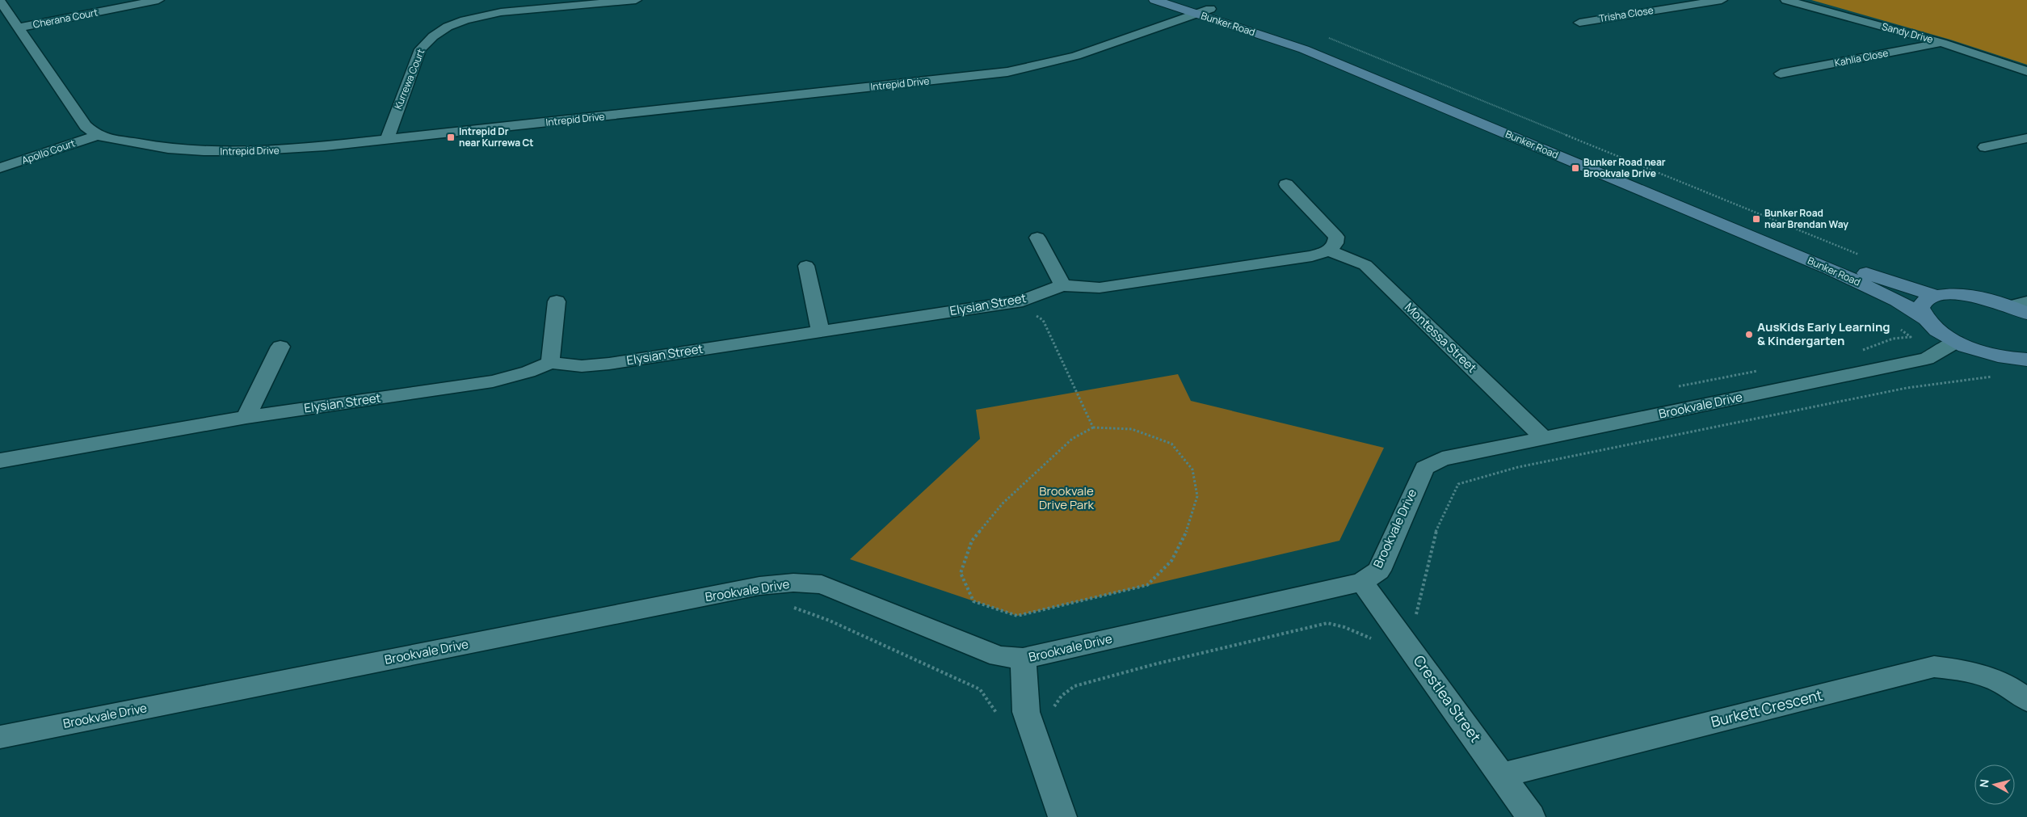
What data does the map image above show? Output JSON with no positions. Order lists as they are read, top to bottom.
{
  "streets": {
    "main road": ["Bunker Road"],
    "street": [
      "Trisha Close",
      "Cherana Court",
      "Sandy Drive",
      "Kahlia Close",
      "Kurrewa Court",
      "Intrepid Drive",
      "Apollo Court",
      "Elysian Street",
      "Montessa Street",
      "Brookvale Drive",
      "Crestlea Street",
      "Burkett Crescent"
    ]
  },
  "crossings": [
    ["Bunker Road", "Intrepid Drive"],
    ["Bunker Road", "Brookvale Drive"],
    ["Sandy Drive", "Kahlia Close"],
    ["Kurrewa Court", "Intrepid Drive"],
    ["Intrepid Drive", "Apollo Court"],
    ["Elysian Street", "Montessa Street"],
    ["Montessa Street", "Brookvale Drive"],
    ["Brookvale Drive", "Crestlea Street"],
    ["Crestlea Street", "Burkett Crescent"]
  ],
  "parks": ["Brookvale Drive Park"],
  "places": {
    "transit": ["Intrepid Dr near Kurrewa Ct", "Bunker Road near Brookvale Drive", "Bunker Road near Brendan Way"],
    "other": ["AusKids Early Learning & Kindergarten"]
  },
  "north": "left"
}
